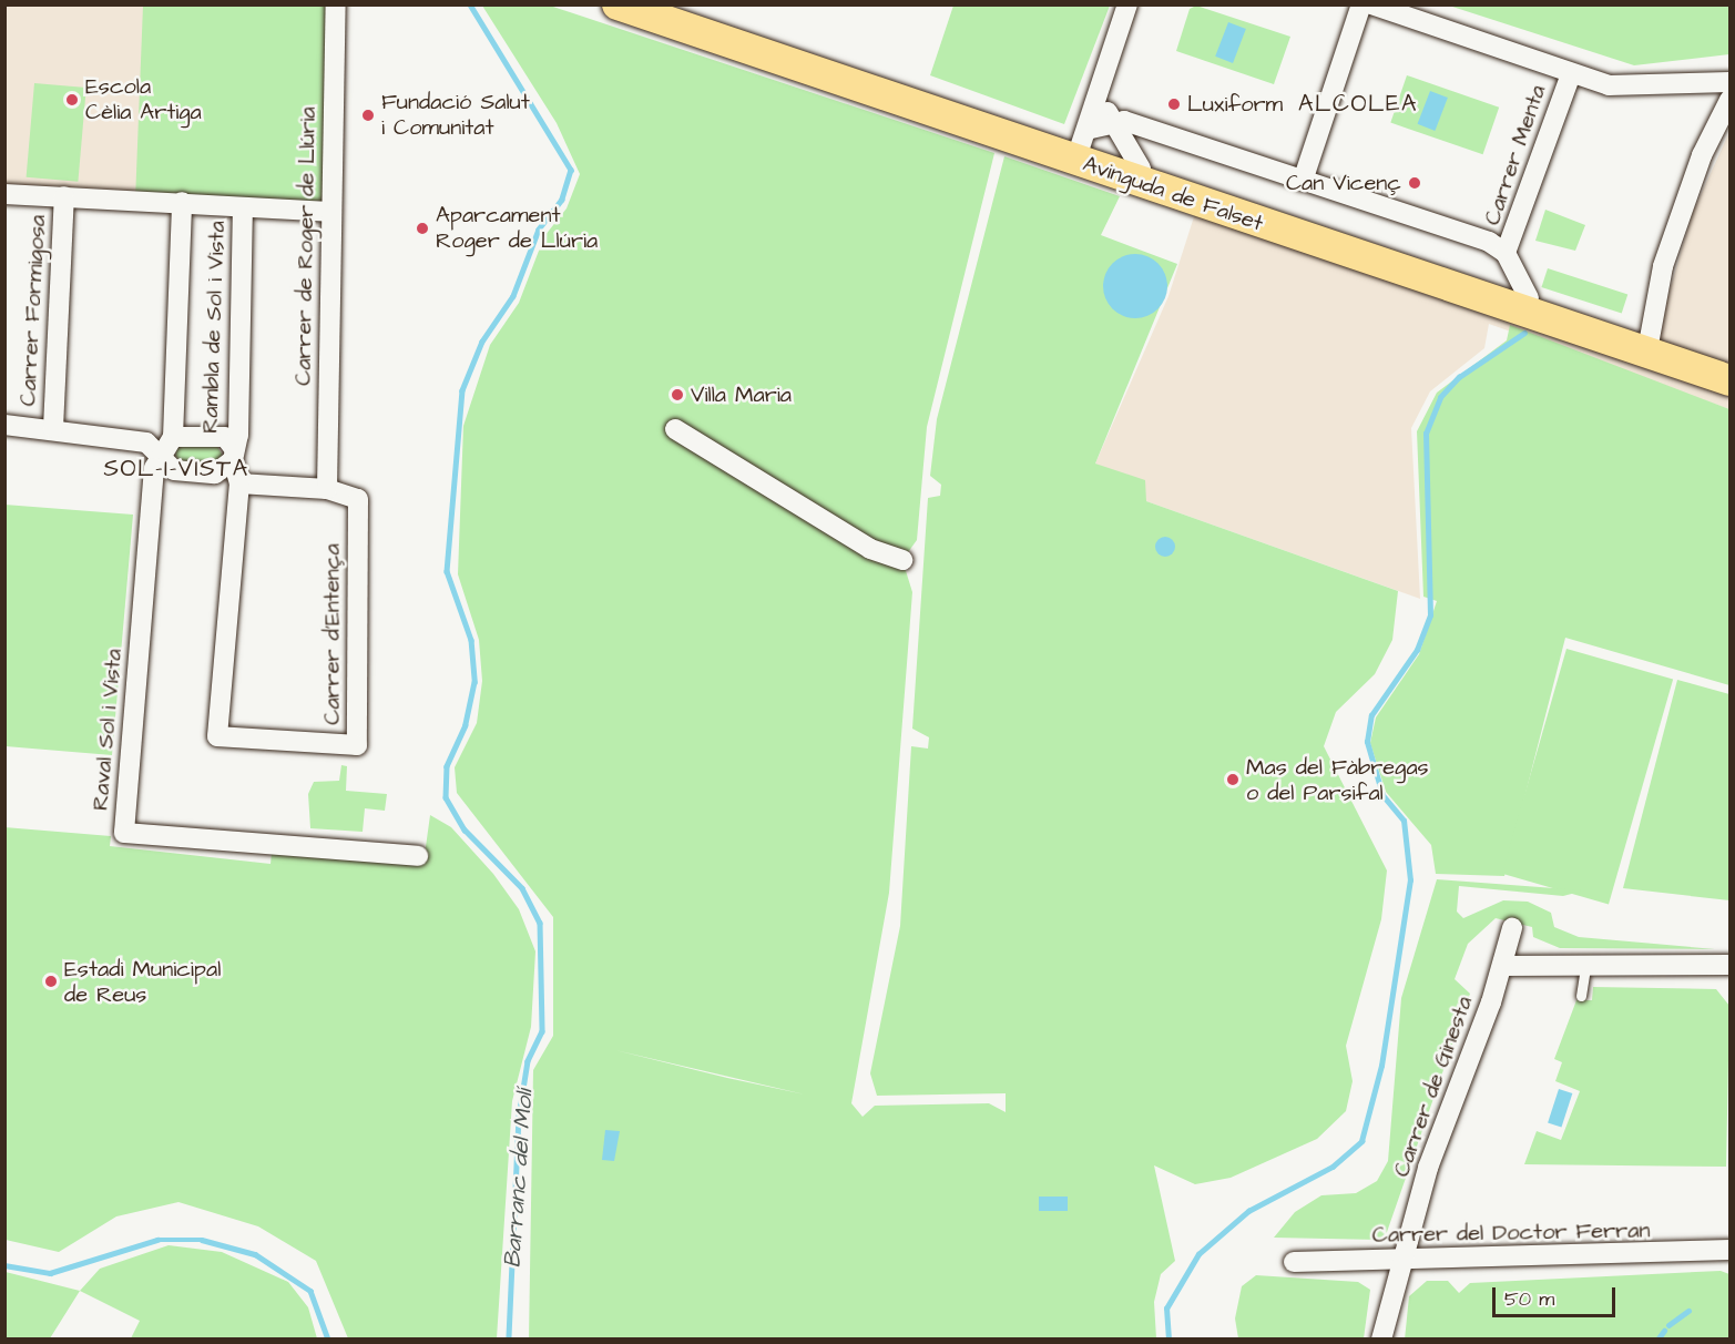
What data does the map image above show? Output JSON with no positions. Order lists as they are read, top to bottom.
{
  "streets": {
    "main road": ["Avinguda de Falset"],
    "street": [
      "Carrer Menta",
      "Carrer de Roger de Llúria",
      "Carrer Formigosa",
      "Rambla de Sol i Vista",
      "Carrer d'Entença",
      "Raval Sol i Vista",
      "Carrer de Ginesta",
      "Carrer del Doctor Ferran"
    ]
  },
  "crossings": [
    ["Carrer de Roger de Llúria", "Carrer d'Entença"],
    ["Rambla de Sol i Vista", "Carrer d'Entença"],
    ["Carrer de Ginesta", "Carrer del Doctor Ferran"]
  ],
  "districts": ["ALCOLEA", "SOL-I-VISTA"],
  "water": ["Barranc del Molí"],
  "places": [
    "Escola Cèlia Artiga",
    "Luxiform",
    "Fundació Salut i Comunitat",
    "Can Vicenç",
    "Aparcament Roger de Llúria",
    "Villa Maria",
    "Mas del Fàbregas o del Parsifal",
    "Estadi Municipal de Reus"
  ],
  "scale_bar": "50 m"
}
